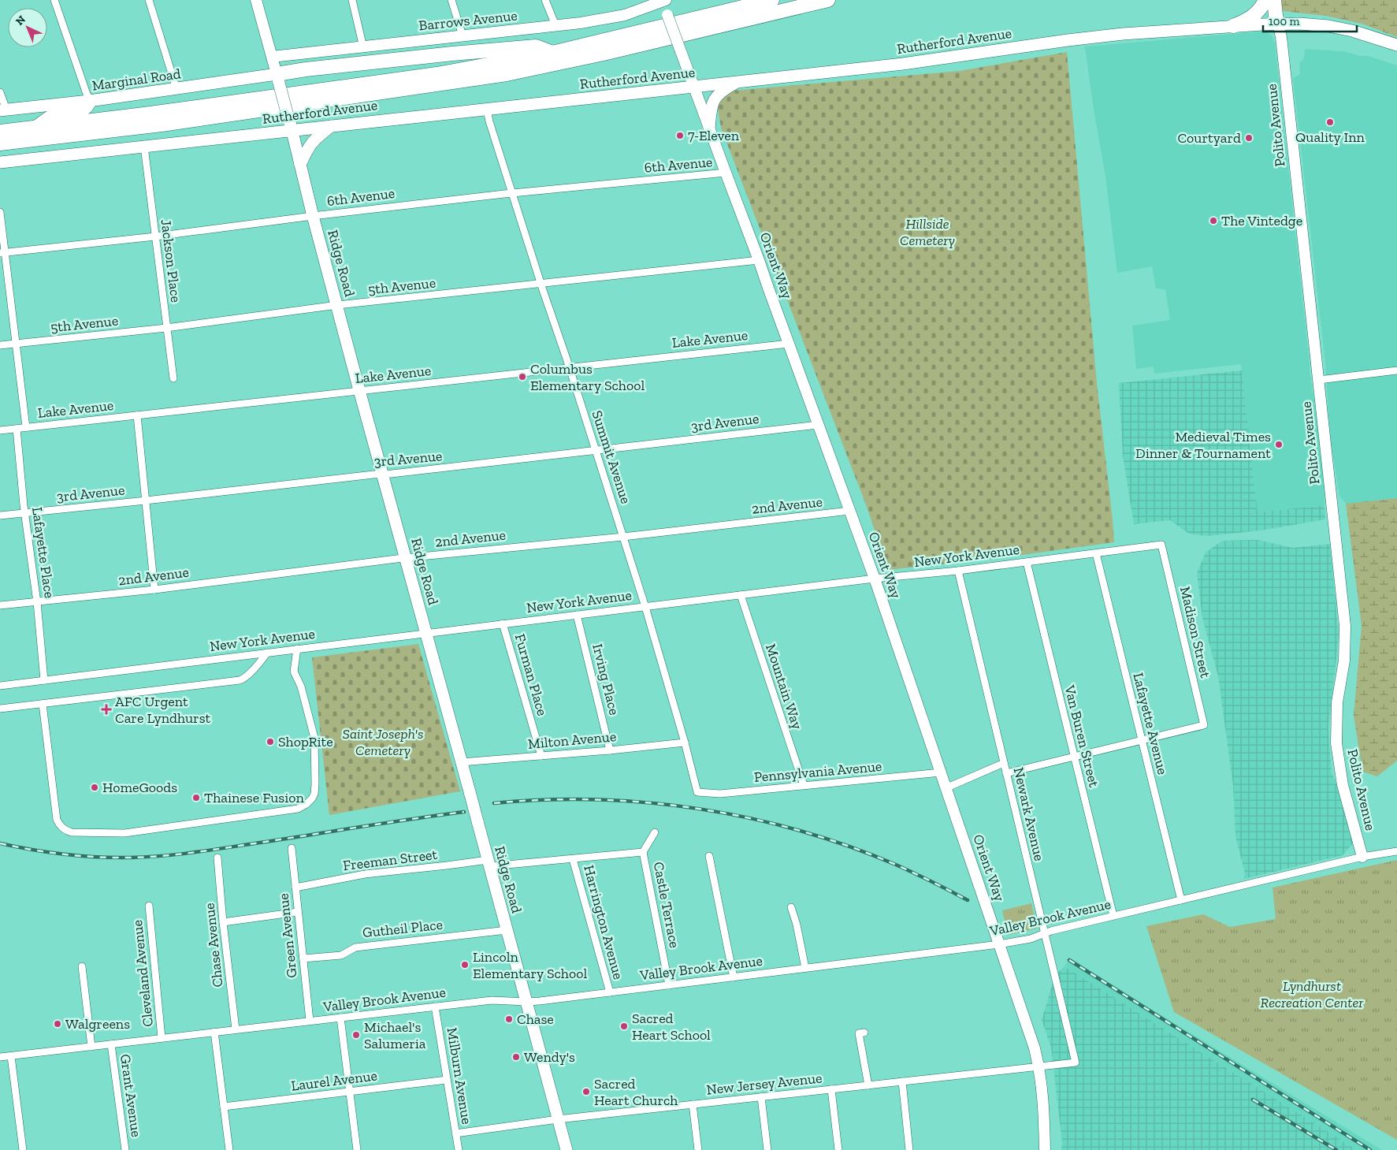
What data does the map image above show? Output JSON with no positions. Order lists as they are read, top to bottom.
{
  "streets": {
    "main road": ["Rutherford Avenue", "Marginal Road", "Ridge Road"],
    "street": [
      "Barrows Avenue",
      "Polito Avenue",
      "6th Avenue",
      "Jackson Place",
      "Orient Way",
      "5th Avenue",
      "Lake Avenue",
      "3rd Avenue",
      "Summit Avenue",
      "2nd Avenue",
      "Lafayette Place",
      "New York Avenue",
      "Madison Street",
      "Furman Place",
      "Irving Place",
      "Mountain Way",
      "Lafayette Avenue",
      "Van Buren Street",
      "Milton Avenue",
      "Pennsylvania Avenue",
      "Newark Avenue",
      "Freeman Street",
      "Castle Terrace",
      "Valley Brook Avenue",
      "Harrington Avenue",
      "Gutheil Place",
      "Green Avenue",
      "Chase Avenue",
      "Cleveland Avenue",
      "Milburn Avenue",
      "Laurel Avenue",
      "New Jersey Avenue",
      "Grant Avenue"
    ]
  },
  "crossings": [
    ["Barrows Avenue", "Ridge Road"],
    ["Barrows Avenue", "Orient Way"],
    ["Rutherford Avenue", "Polito Avenue"],
    ["Rutherford Avenue", "Jackson Place"],
    ["Rutherford Avenue", "Ridge Road"],
    ["Rutherford Avenue", "Orient Way"],
    ["Rutherford Avenue", "Summit Avenue"],
    ["Marginal Road", "Ridge Road"],
    ["Polito Avenue", "Valley Brook Avenue"],
    ["6th Avenue", "Jackson Place"],
    ["6th Avenue", "Ridge Road"],
    ["6th Avenue", "Orient Way"],
    ["6th Avenue", "Summit Avenue"],
    ["Jackson Place", "5th Avenue"],
    ["Ridge Road", "5th Avenue"],
    ["Ridge Road", "Lake Avenue"],
    ["Ridge Road", "3rd Avenue"],
    ["Ridge Road", "2nd Avenue"],
    ["Ridge Road", "New York Avenue"],
    ["Ridge Road", "Milton Avenue"],
    ["Ridge Road", "Freeman Street"],
    ["Ridge Road", "Valley Brook Avenue"],
    ["Ridge Road", "Gutheil Place"],
    ["Ridge Road", "New Jersey Avenue"],
    ["Orient Way", "5th Avenue"],
    ["Orient Way", "Lake Avenue"],
    ["Orient Way", "3rd Avenue"],
    ["Orient Way", "2nd Avenue"],
    ["Orient Way", "New York Avenue"],
    ["Orient Way", "Pennsylvania Avenue"],
    ["Orient Way", "Valley Brook Avenue"],
    ["Orient Way", "New Jersey Avenue"],
    ["5th Avenue", "Summit Avenue"],
    ["Lake Avenue", "Summit Avenue"],
    ["Lake Avenue", "Lafayette Place"],
    ["3rd Avenue", "Summit Avenue"],
    ["3rd Avenue", "Lafayette Place"],
    ["Summit Avenue", "2nd Avenue"],
    ["Summit Avenue", "New York Avenue"],
    ["Summit Avenue", "Milton Avenue"],
    ["Summit Avenue", "Pennsylvania Avenue"],
    ["2nd Avenue", "Lafayette Place"],
    ["Lafayette Place", "New York Avenue"],
    ["New York Avenue", "Madison Street"],
    ["New York Avenue", "Furman Place"],
    ["New York Avenue", "Irving Place"],
    ["New York Avenue", "Mountain Way"],
    ["New York Avenue", "Lafayette Avenue"],
    ["New York Avenue", "Van Buren Street"],
    ["New York Avenue", "Newark Avenue"],
    ["Madison Street", "Lafayette Avenue"],
    ["Furman Place", "Milton Avenue"],
    ["Irving Place", "Milton Avenue"],
    ["Mountain Way", "Pennsylvania Avenue"],
    ["Lafayette Avenue", "Valley Brook Avenue"],
    ["Van Buren Street", "Valley Brook Avenue"],
    ["Newark Avenue", "Valley Brook Avenue"],
    ["Newark Avenue", "New Jersey Avenue"],
    ["Freeman Street", "Castle Terrace"],
    ["Freeman Street", "Harrington Avenue"],
    ["Freeman Street", "Green Avenue"],
    ["Castle Terrace", "Valley Brook Avenue"],
    ["Valley Brook Avenue", "Harrington Avenue"],
    ["Valley Brook Avenue", "Green Avenue"],
    ["Valley Brook Avenue", "Chase Avenue"],
    ["Valley Brook Avenue", "Cleveland Avenue"],
    ["Valley Brook Avenue", "Milburn Avenue"],
    ["Valley Brook Avenue", "Grant Avenue"],
    ["Gutheil Place", "Green Avenue"],
    ["Milburn Avenue", "Laurel Avenue"],
    ["Milburn Avenue", "New Jersey Avenue"]
  ],
  "parks": ["Hillside Cemetery", "Saint Joseph's Cemetery", "Lyndhurst Recreation Center"],
  "places": {
    "other": [
      "Quality Inn",
      "7-Eleven",
      "Courtyard",
      "The Vintedge",
      "Columbus Elementary School",
      "Medieval Times Dinner & Tournament",
      "ShopRite",
      "HomeGoods",
      "Thainese Fusion",
      "Lincoln Elementary School",
      "Chase",
      "Walgreens",
      "Sacred Heart School",
      "Michael's Salumeria",
      "Wendy's",
      "Sacred Heart Church"
    ],
    "health": ["AFC Urgent Care Lyndhurst"]
  },
  "scale_bar": "100 m",
  "north": "top left"
}
